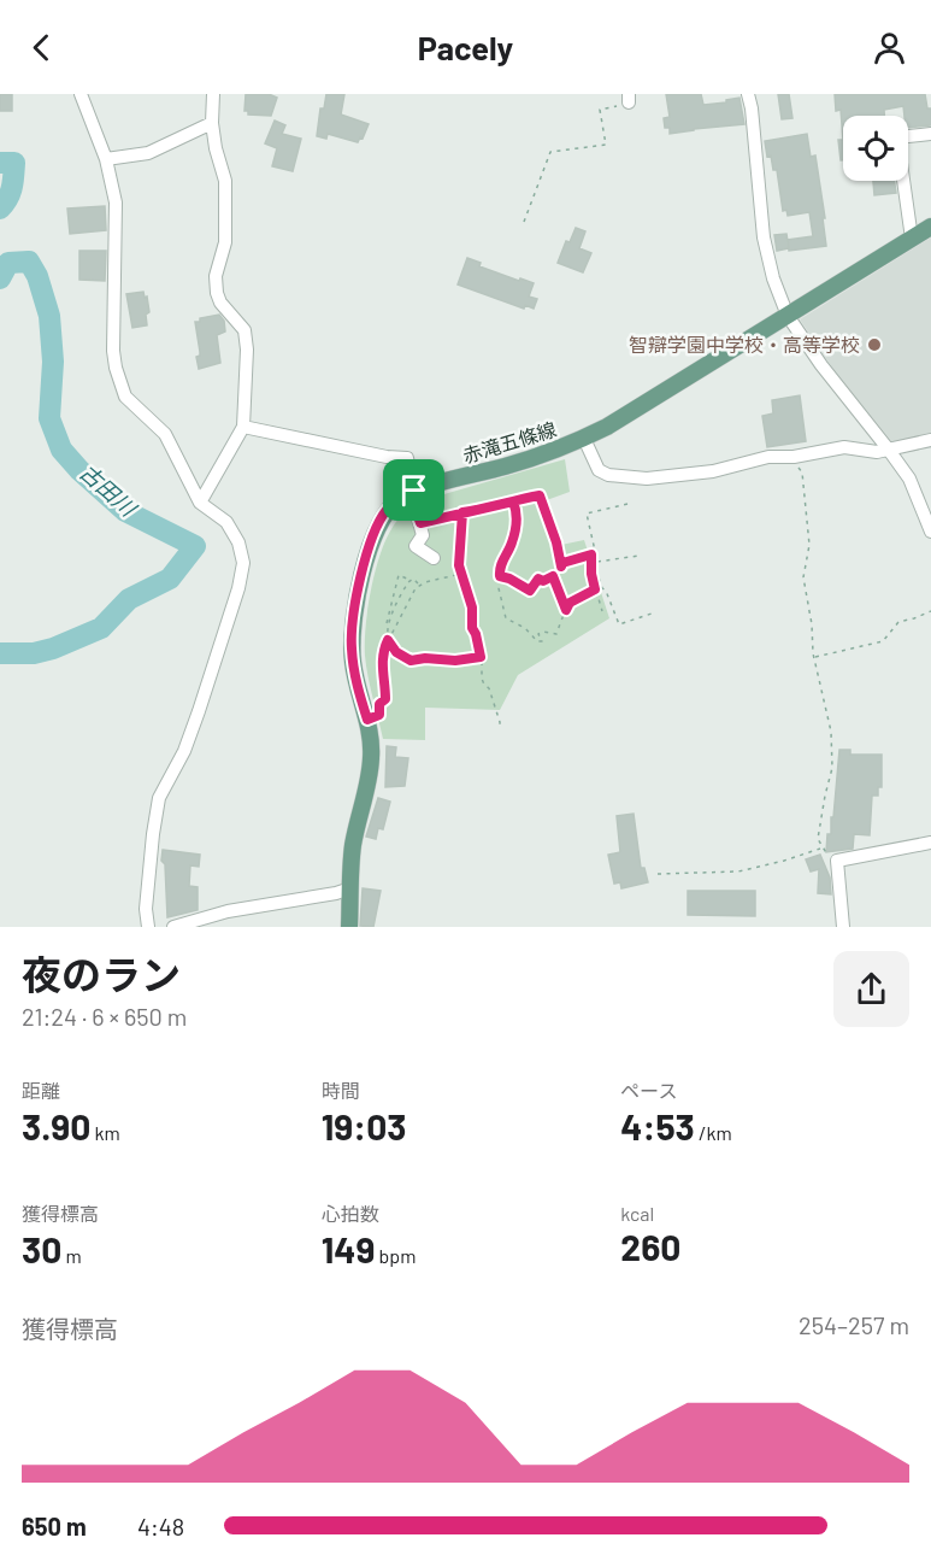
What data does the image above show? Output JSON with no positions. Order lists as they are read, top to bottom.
{
  "streets": {
    "main road": ["赤滝五條線"]
  },
  "water": ["古田川"],
  "places": ["智辯学園中学校・高等学校"],
  "page": {
    "header": "Pacely",
    "heading": ["夜のラン", "21:24 · 6 × 650 m"],
    "stats": [
      ["距離", "3.90 km"],
      ["時間", "19:03"],
      ["ペース", "4:53 /km"],
      ["獲得標高", "30 m"],
      ["心拍数", "149 bpm"],
      ["kcal", "260"]
    ],
    "chart": ["獲得標高", "254–257 m"],
    "list": [
      {
        "name": "650 m",
        "note": "4:48"
      }
    ]
  }
}
